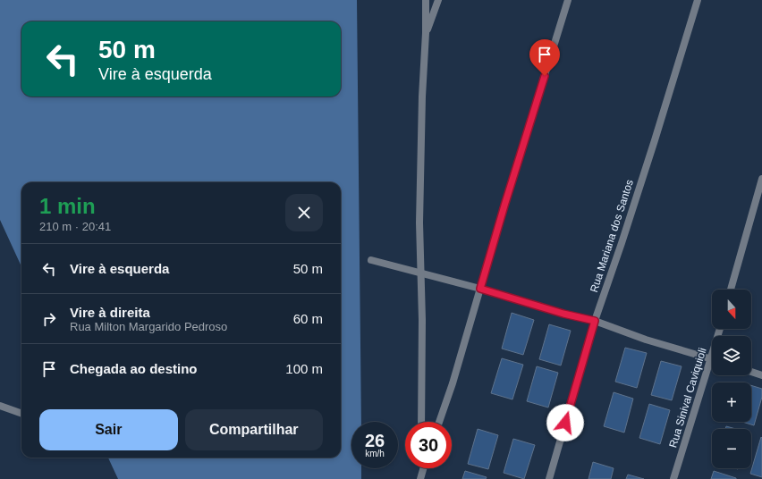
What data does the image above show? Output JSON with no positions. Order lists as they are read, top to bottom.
{
  "streets": {
    "street": ["Rua Mariana dos Santos", "Rua Sinival Caviquioli"]
  },
  "north": "bottom",
  "page": {
    "turn": ["50 m", "Vire à esquerda"],
    "heading": ["1 min", "210 m · 20:41"],
    "list": [
      {
        "name": "Vire à esquerda",
        "value": "50 m"
      },
      {
        "name": "Vire à direita",
        "note": "Rua Milton Margarido Pedroso",
        "value": "60 m"
      },
      {
        "name": "Chegada ao destino",
        "value": "100 m"
      }
    ],
    "map_buttons": ["+", "−"],
    "buttons": ["Sair", "Compartilhar"],
    "speed": "26 km/h",
    "limit": "30"
  }
}
